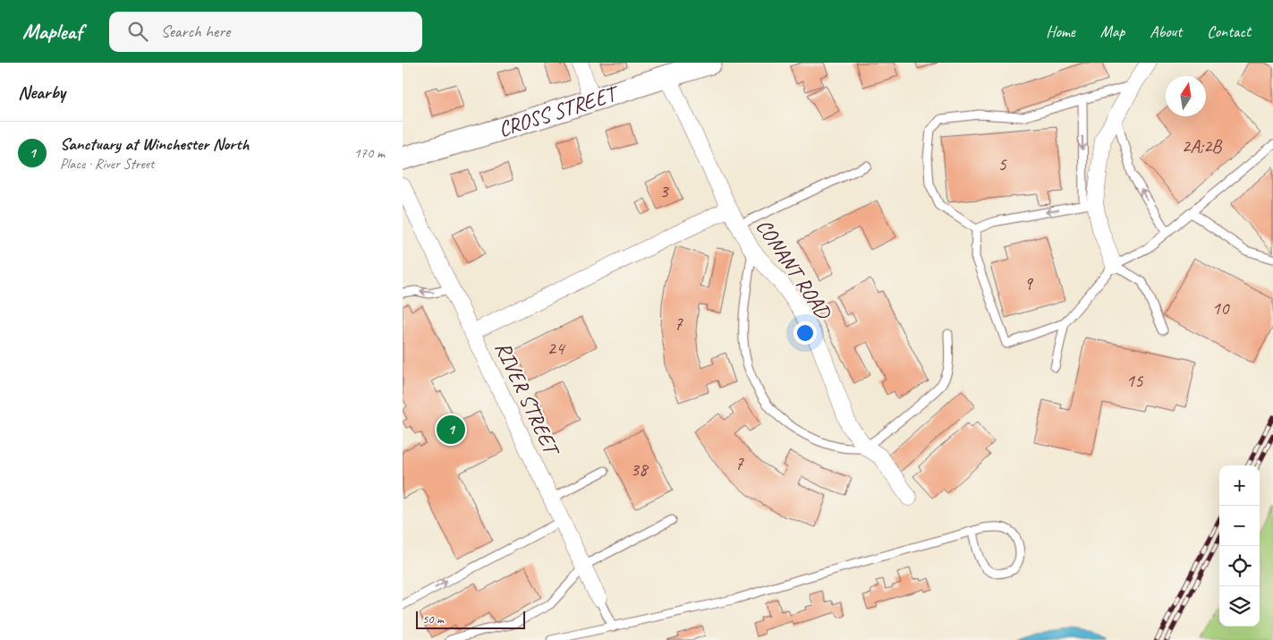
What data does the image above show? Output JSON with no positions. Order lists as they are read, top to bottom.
{
  "streets": {
    "street": ["CROSS STREET", "CONANT ROAD", "RIVER STREET"]
  },
  "crossings": [
    ["CROSS STREET", "CONANT ROAD"]
  ],
  "house_numbers": [
    "2A;2B",
    "5",
    "3",
    "9",
    "10",
    "7",
    "24",
    "15",
    "7",
    "38"
  ],
  "scale_bar": "50 m",
  "north": "top",
  "page": {
    "header": "Mapleaf",
    "search": "Search here",
    "nav": [
      "Home",
      "Map",
      "About",
      "Contact"
    ],
    "heading": "Nearby",
    "list": [
      {
        "mark": "1",
        "name": "Sanctuary at Winchester North",
        "note": "Place · River Street",
        "value": "170 m"
      }
    ],
    "pins": "1",
    "map_buttons": ["+", "−"],
    "scale": "50 m"
  }
}
